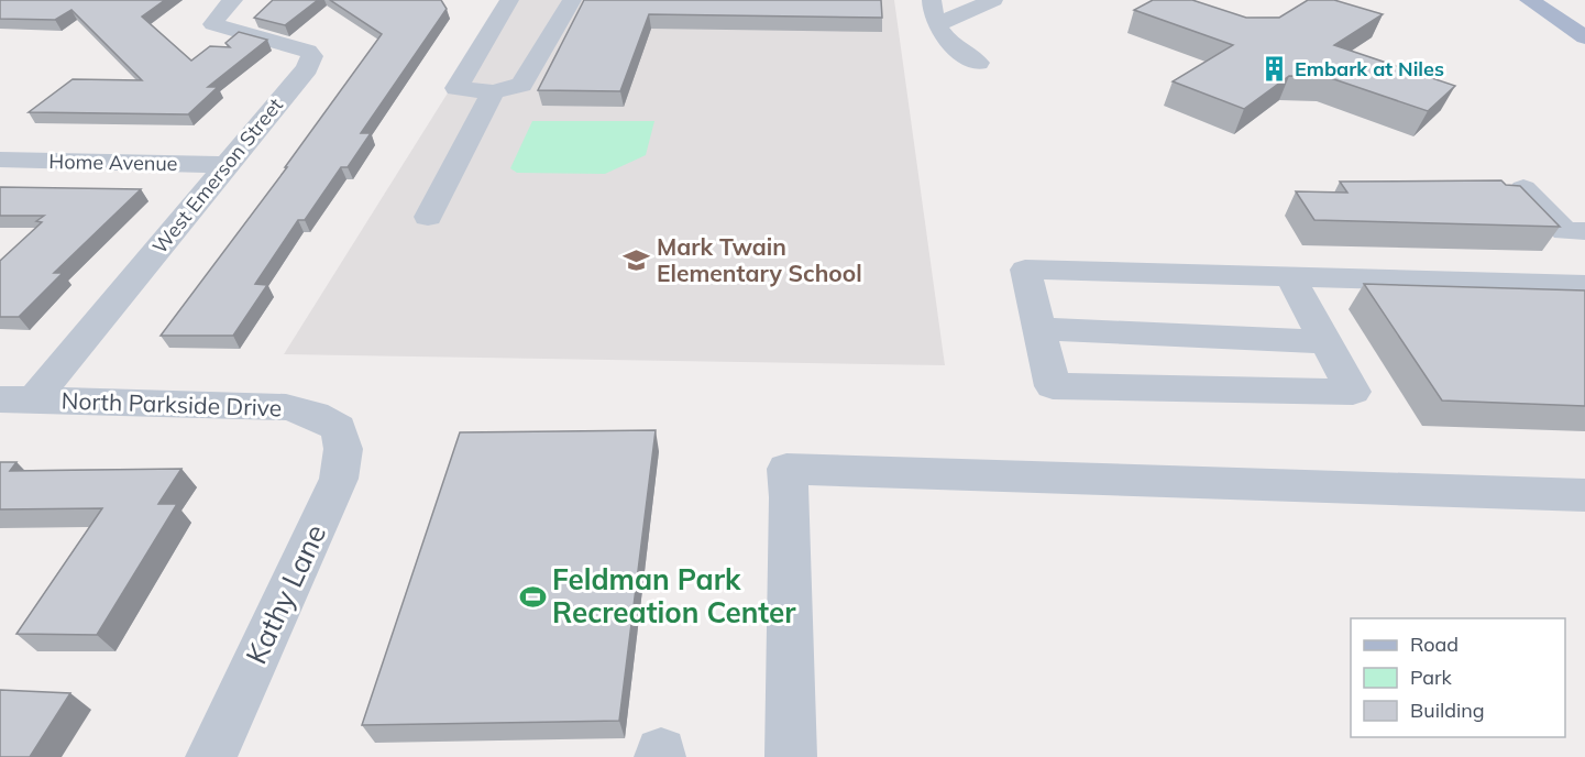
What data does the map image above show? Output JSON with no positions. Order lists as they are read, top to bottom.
{
  "streets": {
    "street": [
      "Home Avenue",
      "West Emerson Street",
      "North Parkside Drive",
      "Kathy Lane"
    ]
  },
  "crossings": [
    ["Home Avenue", "West Emerson Street"],
    ["West Emerson Street", "North Parkside Drive"],
    ["North Parkside Drive", "Kathy Lane"]
  ],
  "places": {
    "building": ["Embark at Niles"],
    "school or university": ["Mark Twain Elementary School"],
    "sports": ["Feldman Park Recreation Center"]
  },
  "legend": ["Road", "Park", "Building"]
}
